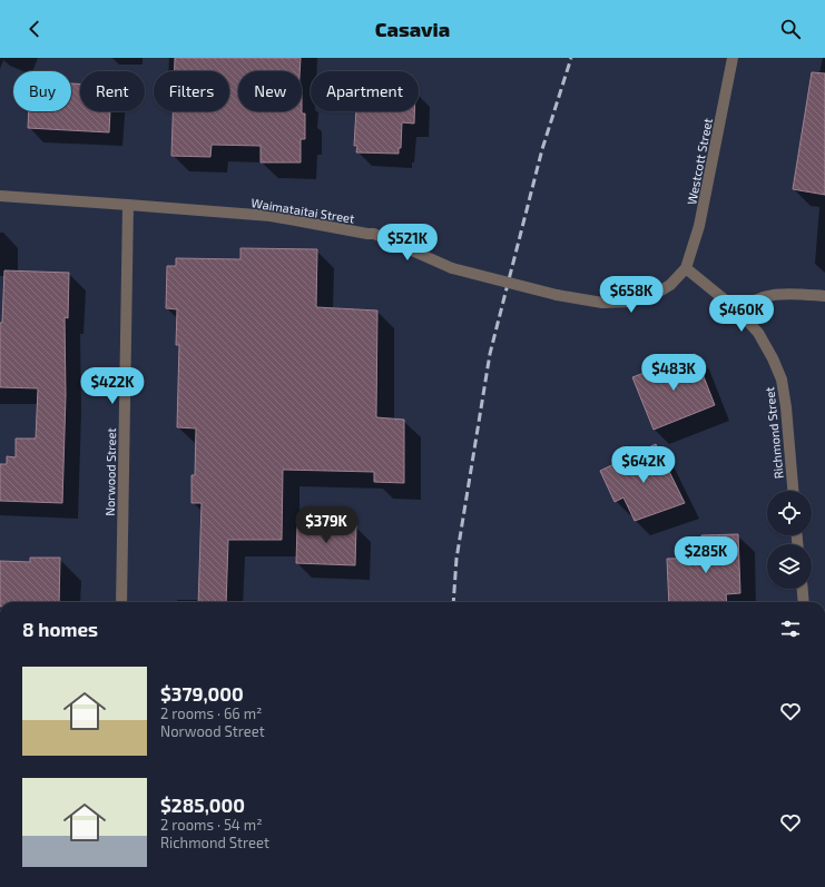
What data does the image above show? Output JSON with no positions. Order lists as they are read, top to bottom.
{
  "streets": {
    "street": [
      "Westcott Street",
      "Waimataitai Street",
      "Richmond Street",
      "Norwood Street"
    ]
  },
  "crossings": [
    ["Westcott Street", "Waimataitai Street"],
    ["Westcott Street", "Richmond Street"],
    ["Waimataitai Street", "Richmond Street"],
    ["Waimataitai Street", "Norwood Street"]
  ],
  "page": {
    "header": "Casavia",
    "chip": [
      "Buy",
      "Rent",
      "Filters",
      "New",
      "Apartment"
    ],
    "price": [
      "$521K",
      "$658K",
      "$460K",
      "$483K",
      "$422K",
      "$642K",
      "$379K",
      "$285K"
    ],
    "heading": "8 homes",
    "list": [
      {
        "name": "$379,000",
        "note": "2 rooms · 66 m² · Norwood Street"
      },
      {
        "name": "$285,000",
        "note": "2 rooms · 54 m² · Richmond Street"
      }
    ]
  }
}
